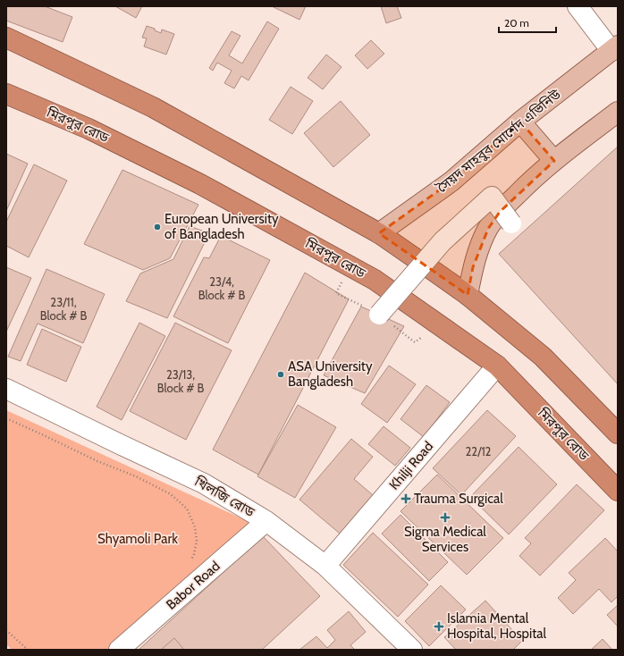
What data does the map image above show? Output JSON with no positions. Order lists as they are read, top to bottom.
{
  "streets": {
    "highway": ["মিরপুর রোড"],
    "main road": ["সৈয়দ মাহবুব মোর্শেদ এভিনিউ"],
    "street": ["Khilji Road", "খিলজি রোড", "Babor Road"]
  },
  "crossings": [
    ["মিরপুর রোড", "Khilji Road"],
    ["Khilji Road", "খিলজি রোড"],
    ["খিলজি রোড", "Babor Road"]
  ],
  "parks": ["Shyamoli Park"],
  "places": {
    "other": ["European University of Bangladesh", "ASA University Bangladesh"],
    "health": ["Trauma Surgical", "Sigma Medical Services", "Islamia Mental Hospital, Hospital"]
  },
  "house_numbers": [
    "23/4, Block # B",
    "23/11, Block # B",
    "23/13, Block # B",
    "22/12"
  ],
  "scale_bar": "20 m"
}
